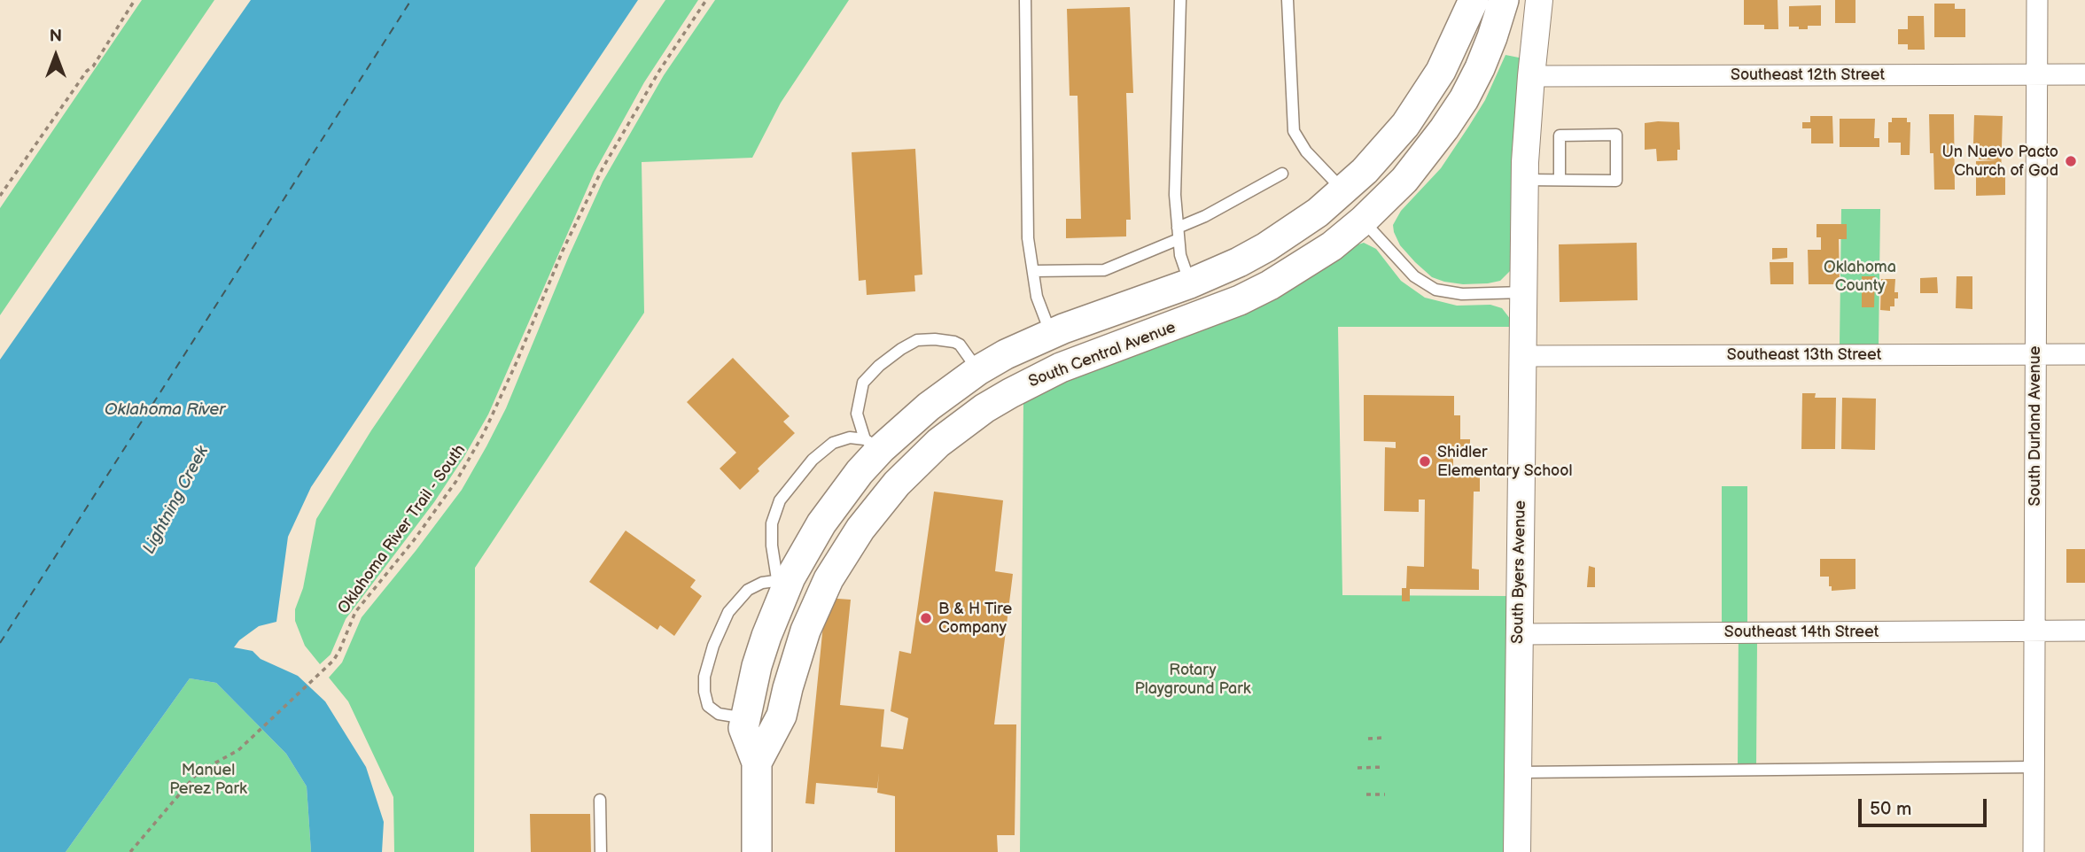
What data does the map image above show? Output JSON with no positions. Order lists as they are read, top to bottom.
{
  "streets": {
    "main road": ["South Central Avenue"],
    "street": [
      "Southeast 12th Street",
      "Southeast 13th Street",
      "South Durland Avenue",
      "South Byers Avenue",
      "Southeast 14th Street"
    ],
    "path": ["Oklahoma River Trail - South"]
  },
  "crossings": [
    ["Southeast 12th Street", "South Durland Avenue"],
    ["Southeast 12th Street", "South Byers Avenue"],
    ["Southeast 13th Street", "South Durland Avenue"],
    ["Southeast 13th Street", "South Byers Avenue"],
    ["South Durland Avenue", "Southeast 14th Street"],
    ["South Byers Avenue", "Southeast 14th Street"]
  ],
  "water": ["Oklahoma River", "Lightning Creek"],
  "parks": ["Oklahoma County", "Rotary Playground Park", "Manuel Perez Park"],
  "places": ["Un Nuevo Pacto Church of God", "Shidler Elementary School", "B & H Tire Company"],
  "scale_bar": "50 m",
  "north": "top"
}
